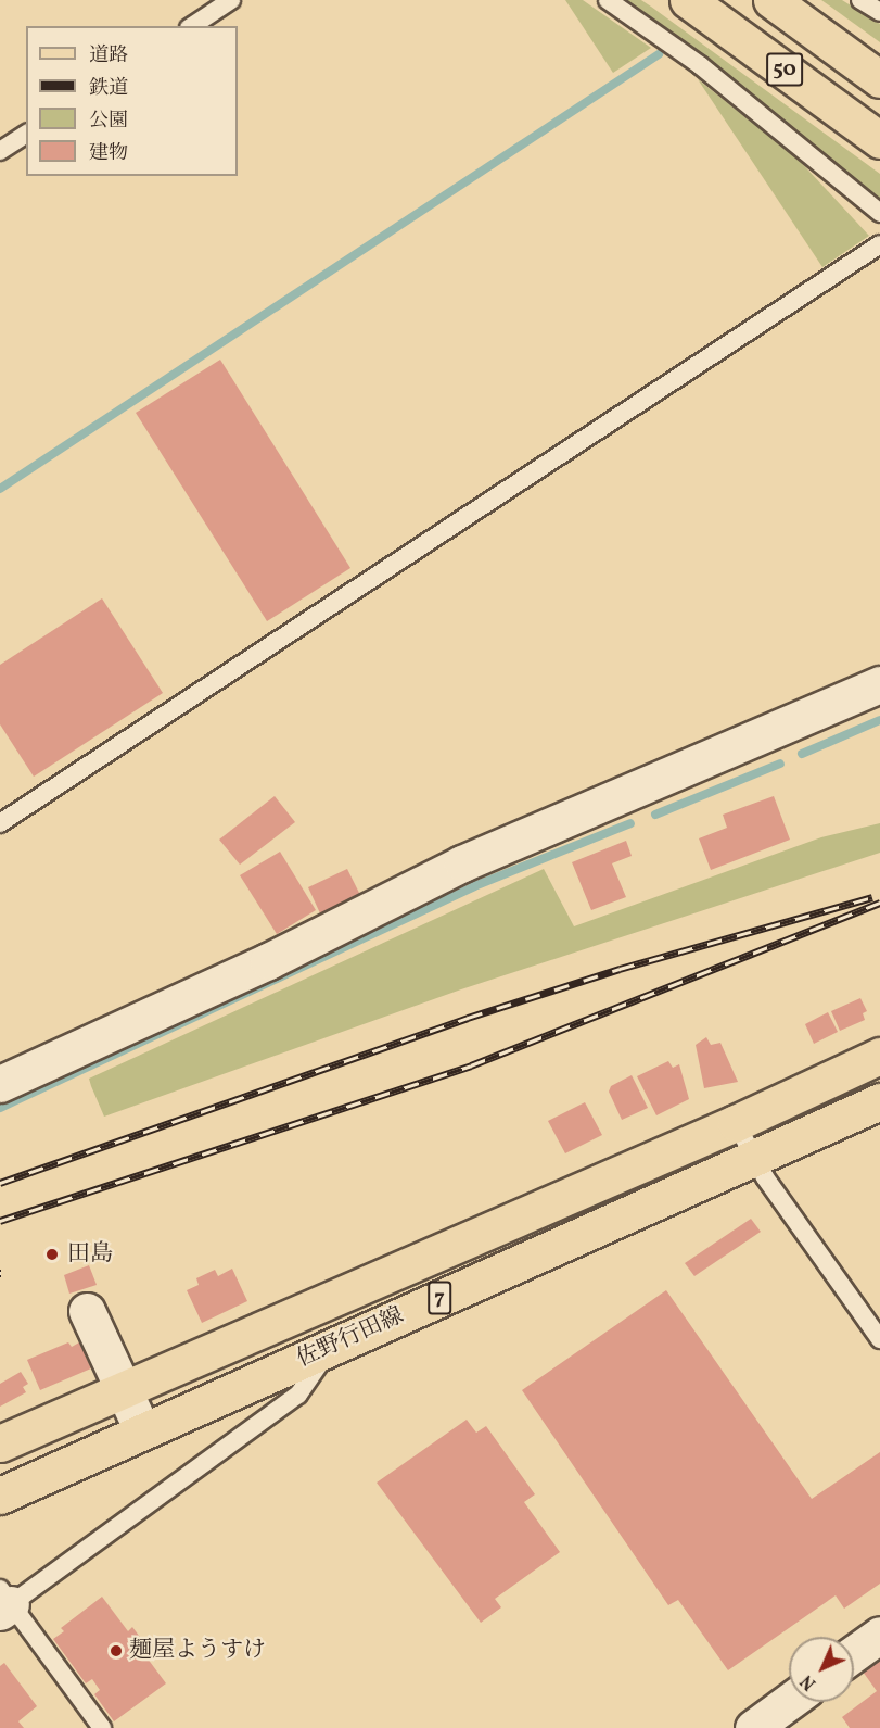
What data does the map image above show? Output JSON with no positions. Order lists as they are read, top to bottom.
{
  "streets": {
    "main road": ["50", "7", "佐野行田線"]
  },
  "places": ["田島", "麺屋ようすけ"],
  "legend": [
    "道路",
    "鉄道",
    "公園",
    "建物"
  ],
  "north": "bottom left"
}
